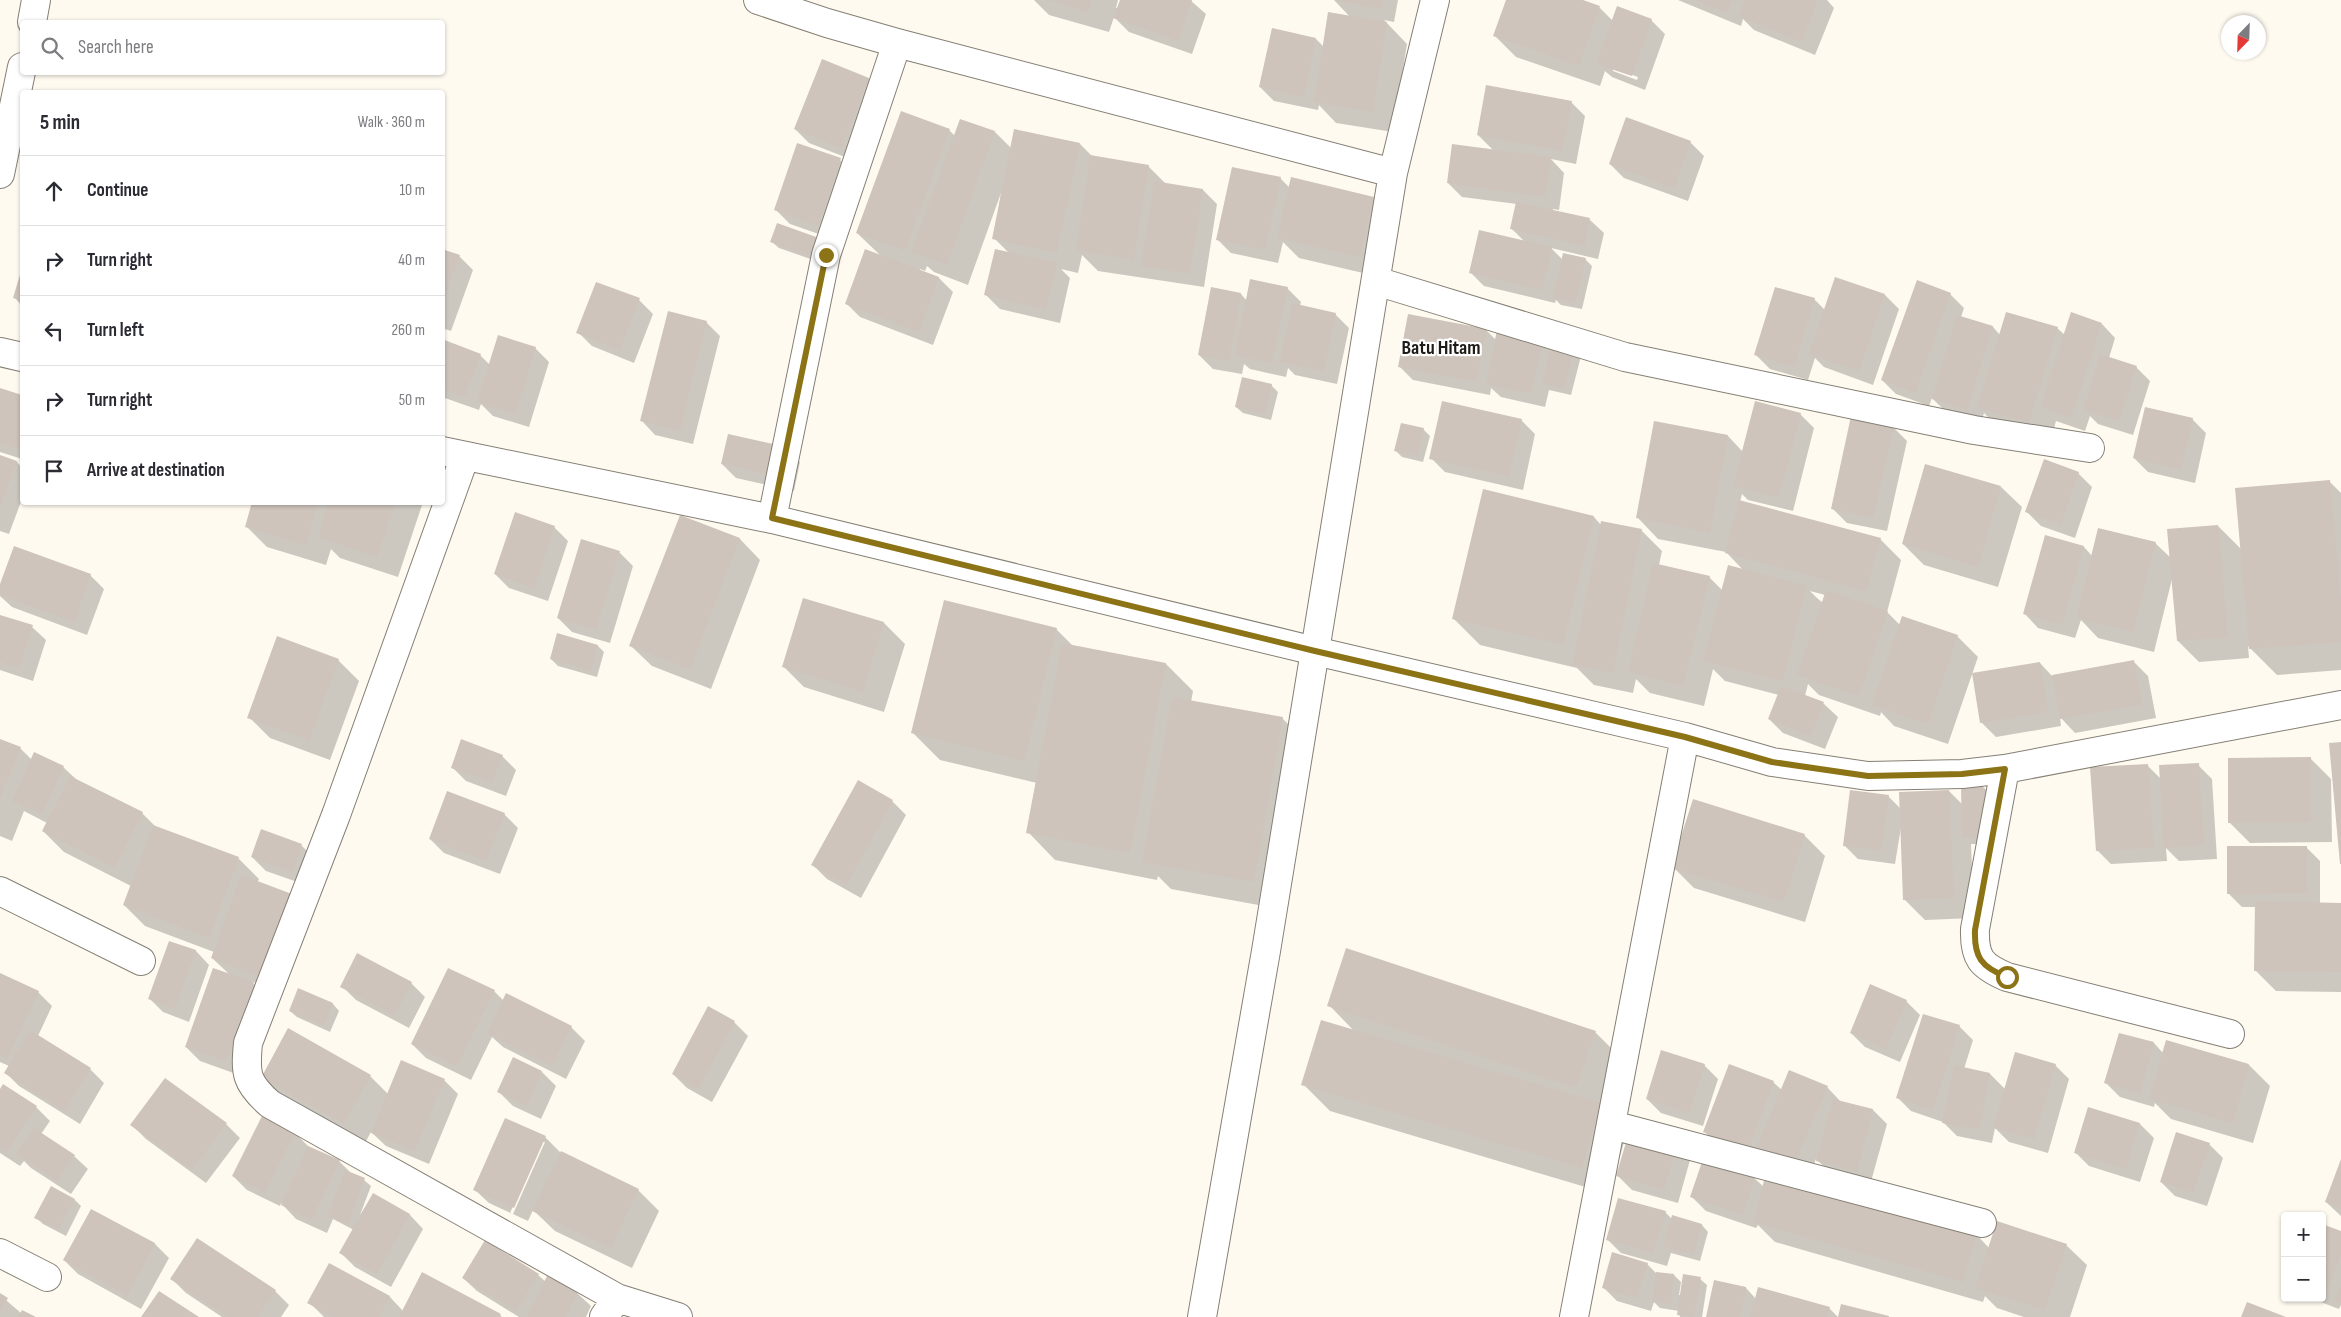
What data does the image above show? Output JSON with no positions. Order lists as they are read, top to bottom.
{
  "districts": ["Batu Hitam"],
  "north": "bottom left",
  "page": {
    "search": "Search here",
    "heading": ["5 min", "Walk · 360 m"],
    "list": [
      ["Continue", "10 m"],
      ["Turn right", "40 m"],
      ["Turn left", "260 m"],
      ["Turn right", "50 m"],
      "Arrive at destination"
    ],
    "map_buttons": ["+", "−"]
  }
}
